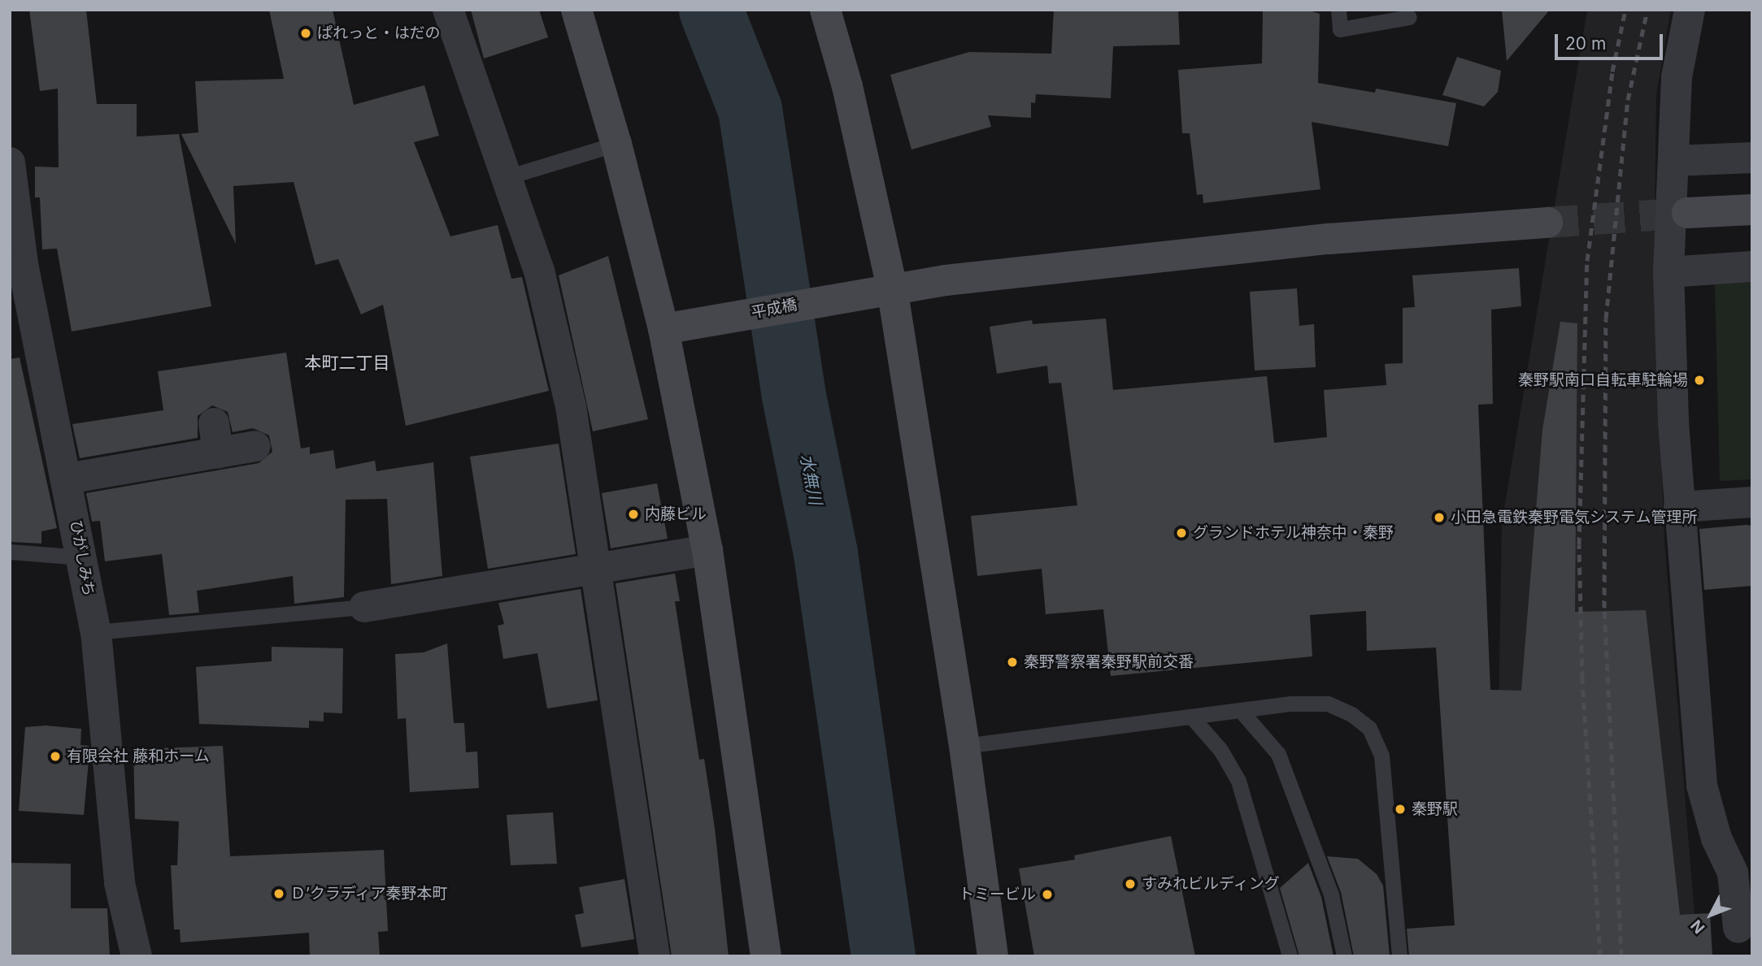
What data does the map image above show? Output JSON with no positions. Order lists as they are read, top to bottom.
{
  "streets": {
    "street": ["平成橋", "ひがしみち"]
  },
  "districts": ["本町二丁目"],
  "water": ["水無川"],
  "places": [
    "ぱれっと・はだの",
    "秦野駅南口自転車駐輪場",
    "内藤ビル",
    "小田急電鉄秦野電気システム管理所",
    "グランドホテル神奈中・秦野",
    "秦野警察署秦野駅前交番",
    "有限会社 藤和ホーム",
    "秦野駅",
    "すみれビルディング",
    "Ｄ’クラディア秦野本町",
    "トミービル"
  ],
  "scale_bar": "20 m",
  "north": "bottom left"
}
